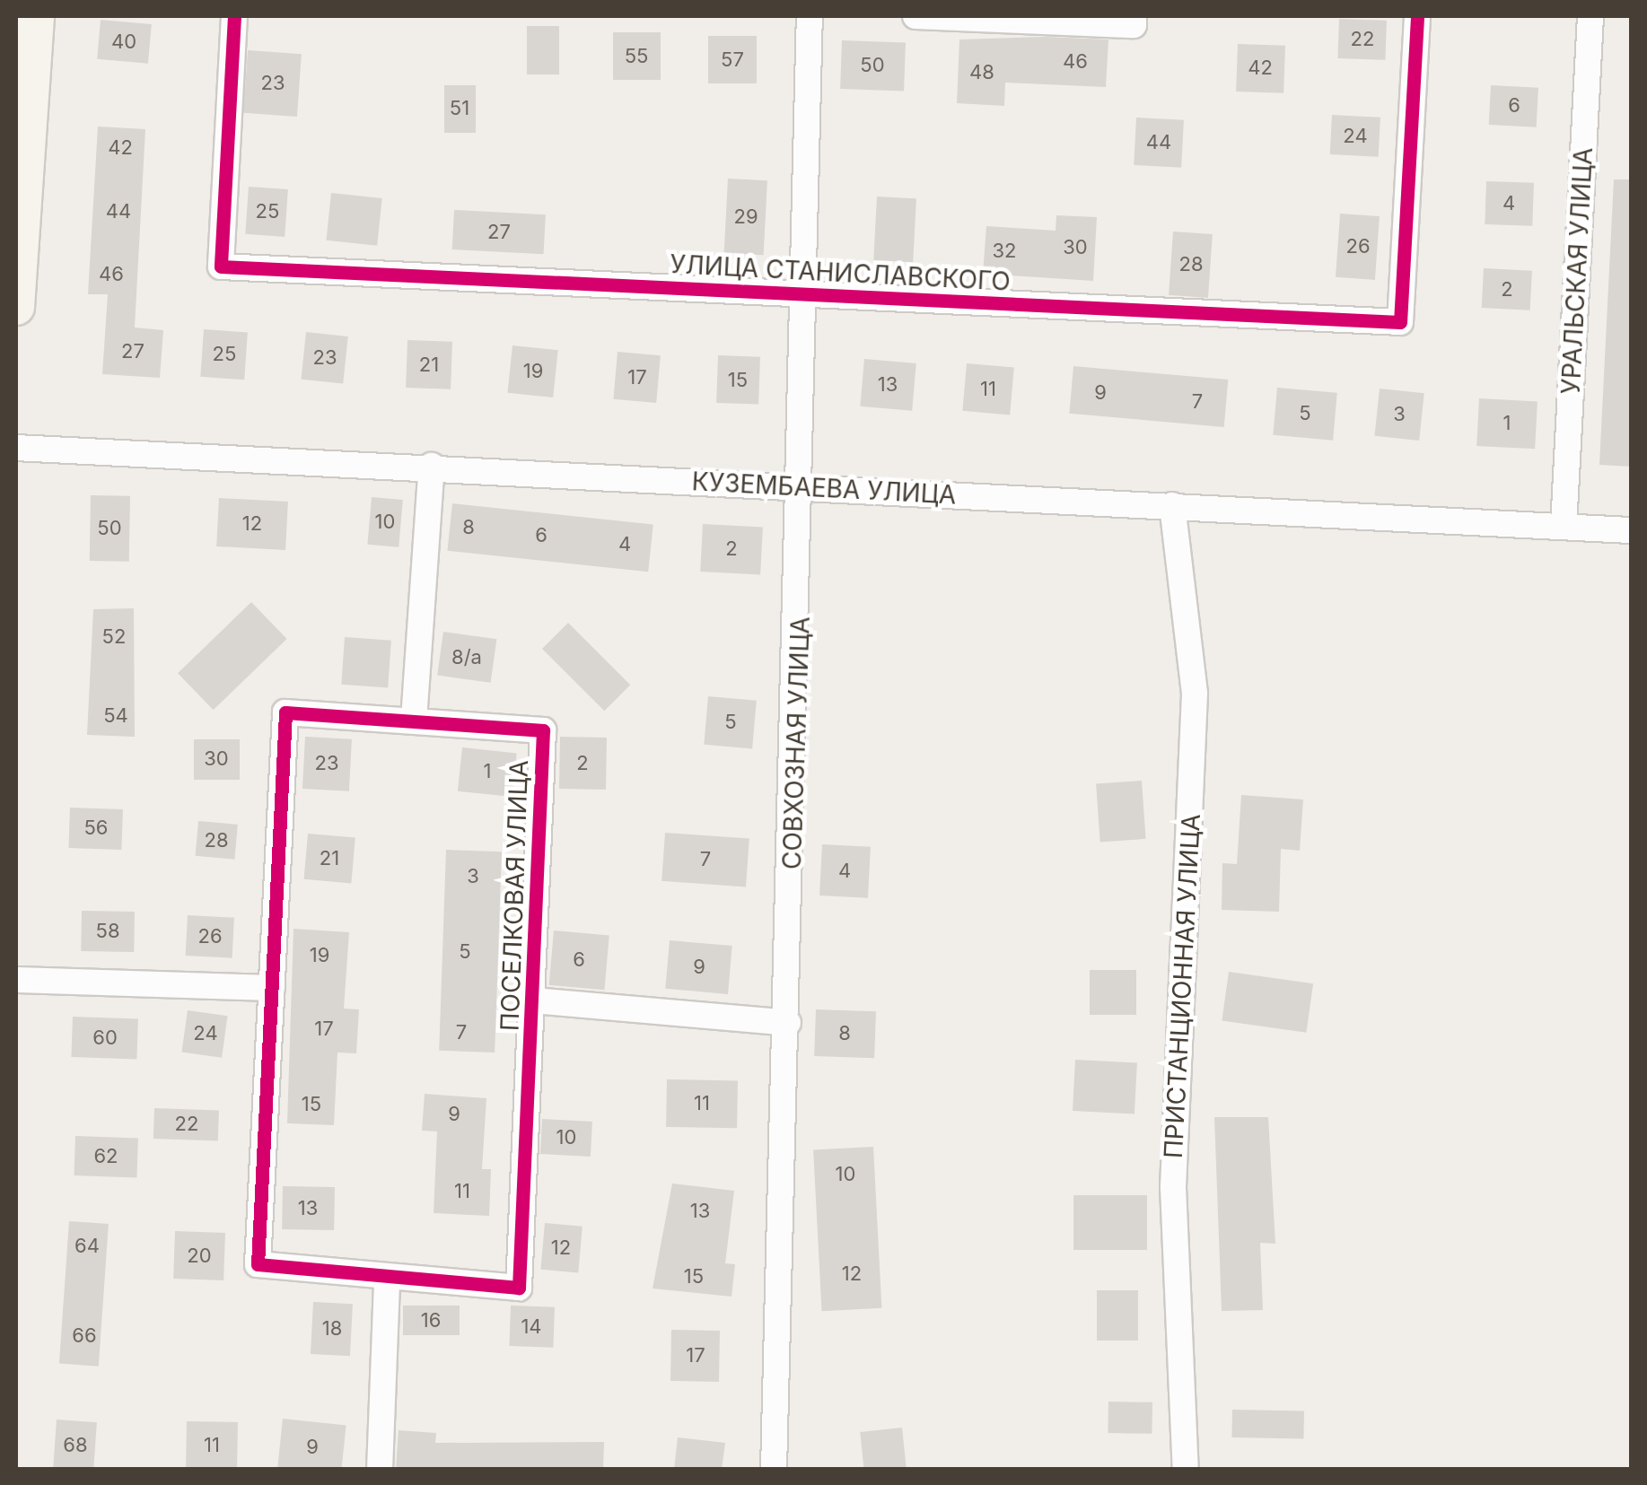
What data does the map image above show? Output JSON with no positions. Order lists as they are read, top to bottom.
{
  "streets": {
    "street": [
      "УРАЛЬСКАЯ УЛИЦА",
      "УЛИЦА СТАНИСЛАВСКОГО",
      "КУЗЕМБАЕВА УЛИЦА",
      "СОВХОЗНАЯ УЛИЦА",
      "ПОСЕЛКОВАЯ УЛИЦА",
      "ПРИСТАНЦИОННАЯ УЛИЦА"
    ]
  },
  "crossings": [
    ["УРАЛЬСКАЯ УЛИЦА", "КУЗЕМБАЕВА УЛИЦА"],
    ["УЛИЦА СТАНИСЛАВСКОГО", "СОВХОЗНАЯ УЛИЦА"],
    ["КУЗЕМБАЕВА УЛИЦА", "СОВХОЗНАЯ УЛИЦА"],
    ["КУЗЕМБАЕВА УЛИЦА", "ПРИСТАНЦИОННАЯ УЛИЦА"]
  ],
  "house_numbers": [
    "22",
    "40",
    "55",
    "57",
    "46",
    "50",
    "42",
    "48",
    "23",
    "6",
    "51",
    "24",
    "44",
    "42",
    "4",
    "44",
    "25",
    "29",
    "27",
    "26",
    "30",
    "32",
    "28",
    "46",
    "2",
    "27",
    "25",
    "23",
    "21",
    "19",
    "17",
    "15",
    "13",
    "11",
    "9",
    "7",
    "5",
    "3",
    "1",
    "10",
    "12",
    "8",
    "50",
    "6",
    "4",
    "2",
    "52",
    "8/a",
    "54",
    "5",
    "30",
    "23",
    "2",
    "1",
    "56",
    "28",
    "21",
    "7",
    "4",
    "3",
    "58",
    "26",
    "5",
    "19",
    "6",
    "9",
    "17",
    "7",
    "24",
    "8",
    "60",
    "11",
    "15",
    "9",
    "22",
    "10",
    "62",
    "10",
    "11",
    "13",
    "13",
    "64",
    "12",
    "20",
    "12",
    "15",
    "16",
    "14",
    "18",
    "66",
    "17",
    "68",
    "11",
    "9"
  ]
}
